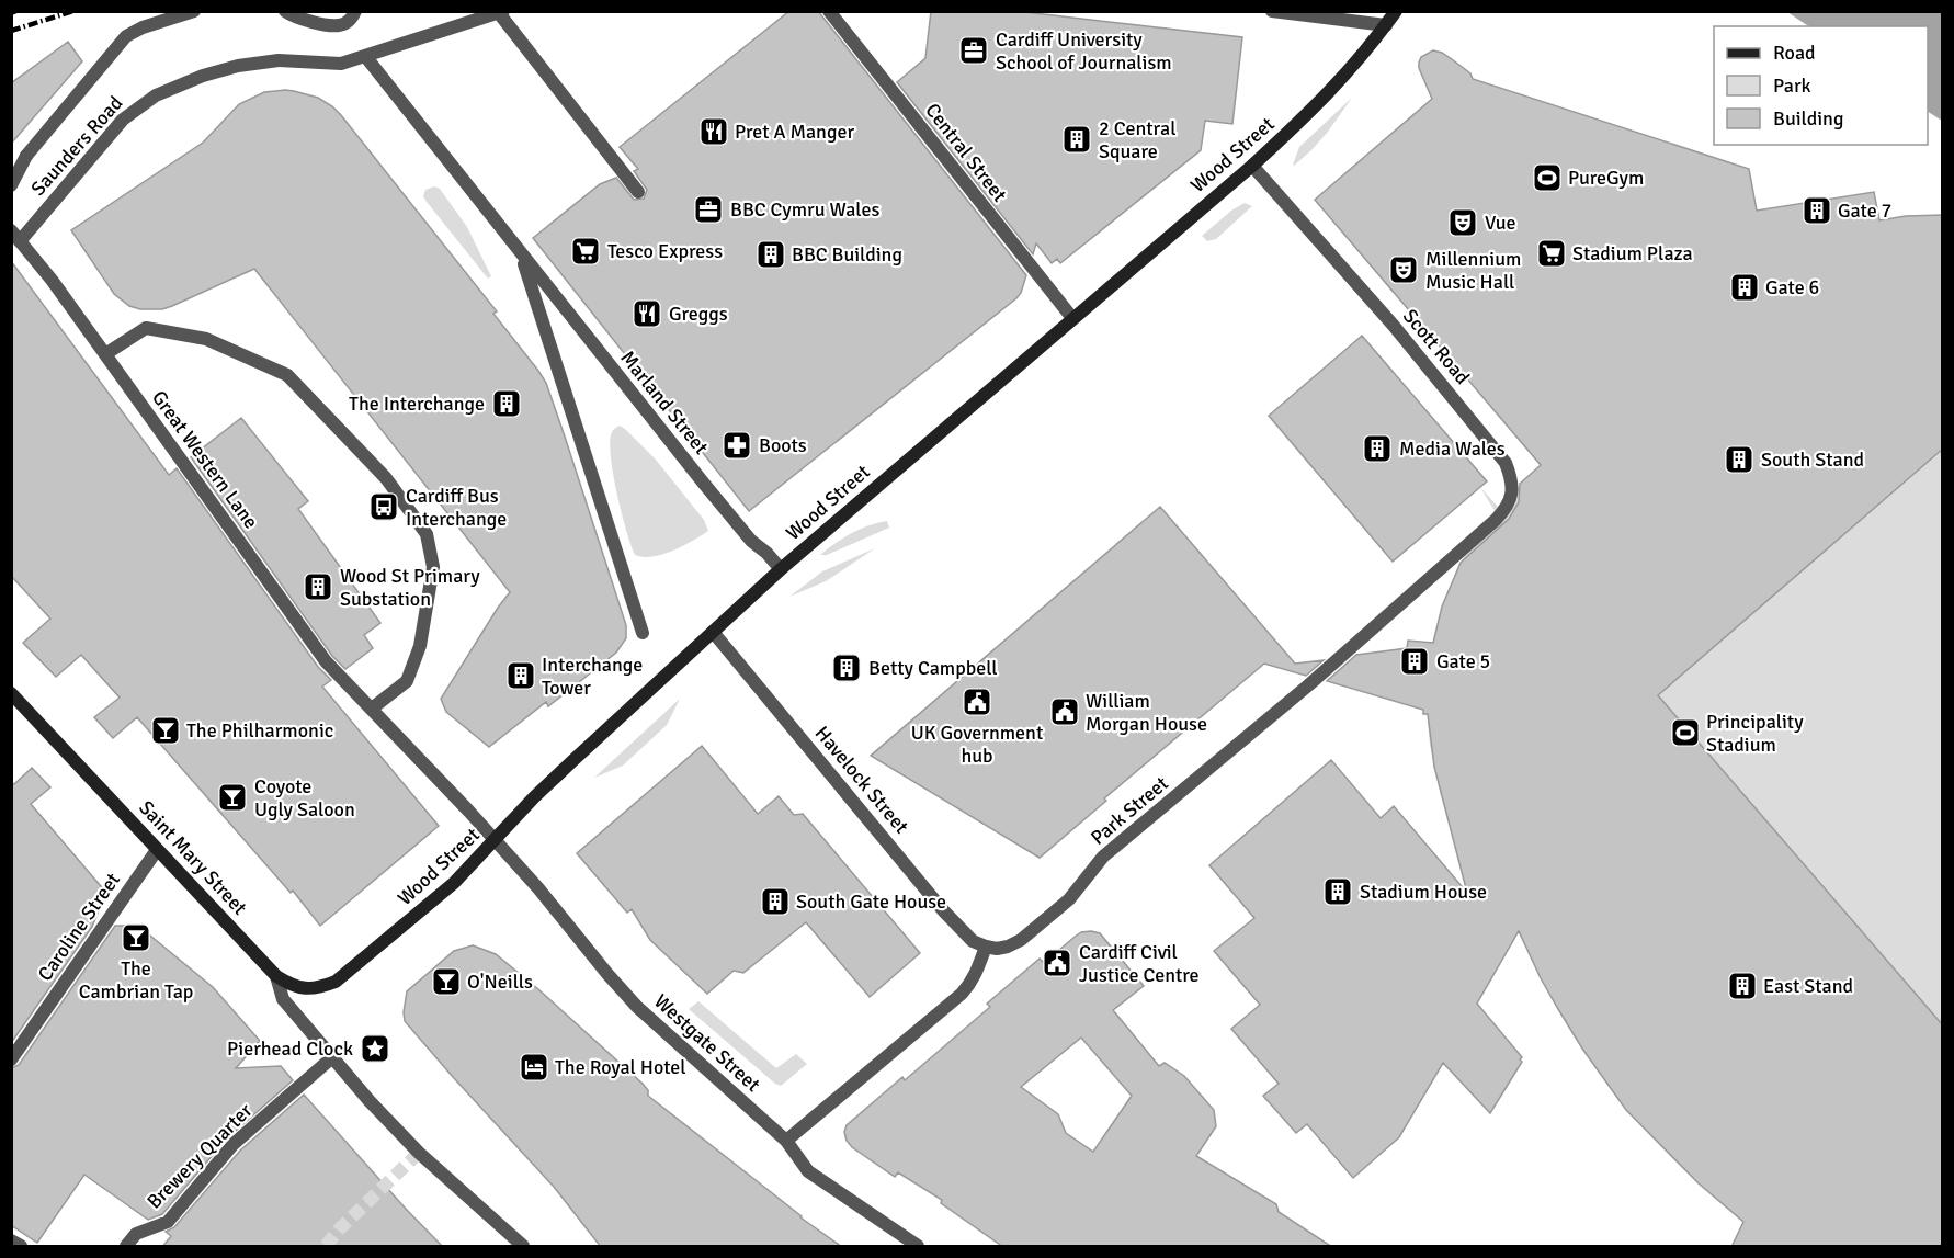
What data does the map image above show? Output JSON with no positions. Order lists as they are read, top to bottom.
{
  "streets": {
    "street": [
      "Saunders Road",
      "Central Street",
      "Wood Street",
      "Scott Road",
      "Marland Street",
      "Great Western Lane",
      "Havelock Street",
      "Park Street",
      "Saint Mary Street",
      "Caroline Street",
      "Westgate Street",
      "Brewery Quarter"
    ]
  },
  "crossings": [
    ["Saunders Road", "Marland Street"],
    ["Saunders Road", "Great Western Lane"],
    ["Central Street", "Wood Street"],
    ["Wood Street", "Scott Road"],
    ["Wood Street", "Marland Street"],
    ["Wood Street", "Great Western Lane"],
    ["Wood Street", "Havelock Street"],
    ["Wood Street", "Saint Mary Street"],
    ["Wood Street", "Westgate Street"],
    ["Scott Road", "Park Street"],
    ["Great Western Lane", "Westgate Street"],
    ["Havelock Street", "Park Street"],
    ["Saint Mary Street", "Caroline Street"],
    ["Saint Mary Street", "Brewery Quarter"]
  ],
  "places": {
    "office": ["Cardiff University School of Journalism", "BBC Cymru Wales"],
    "restaurant": ["Pret A Manger", "Greggs"],
    "building": [
      "2 Central Square",
      "Gate 7",
      "BBC Building",
      "Gate 6",
      "The Interchange",
      "Media Wales",
      "South Stand",
      "Wood St Primary Substation",
      "Gate 5",
      "Betty Campbell",
      "Interchange Tower",
      "Stadium House",
      "South Gate House",
      "East Stand"
    ],
    "sports": ["PureGym", "Principality Stadium"],
    "theatre": ["Vue", "Millennium Music Hall"],
    "supermarket": ["Tesco Express", "Stadium Plaza"],
    "pharmacy": ["Boots"],
    "bus stop": ["Cardiff Bus Interchange"],
    "public building": ["UK Government hub", "William Morgan House", "Cardiff Civil Justice Centre"],
    "bar": [
      "The Philharmonic",
      "Coyote Ugly Saloon",
      "The Cambrian Tap",
      "O'Neills"
    ],
    "place": ["Pierhead Clock"],
    "hotel": ["The Royal Hotel"]
  },
  "legend": ["Road", "Park", "Building"]
}
